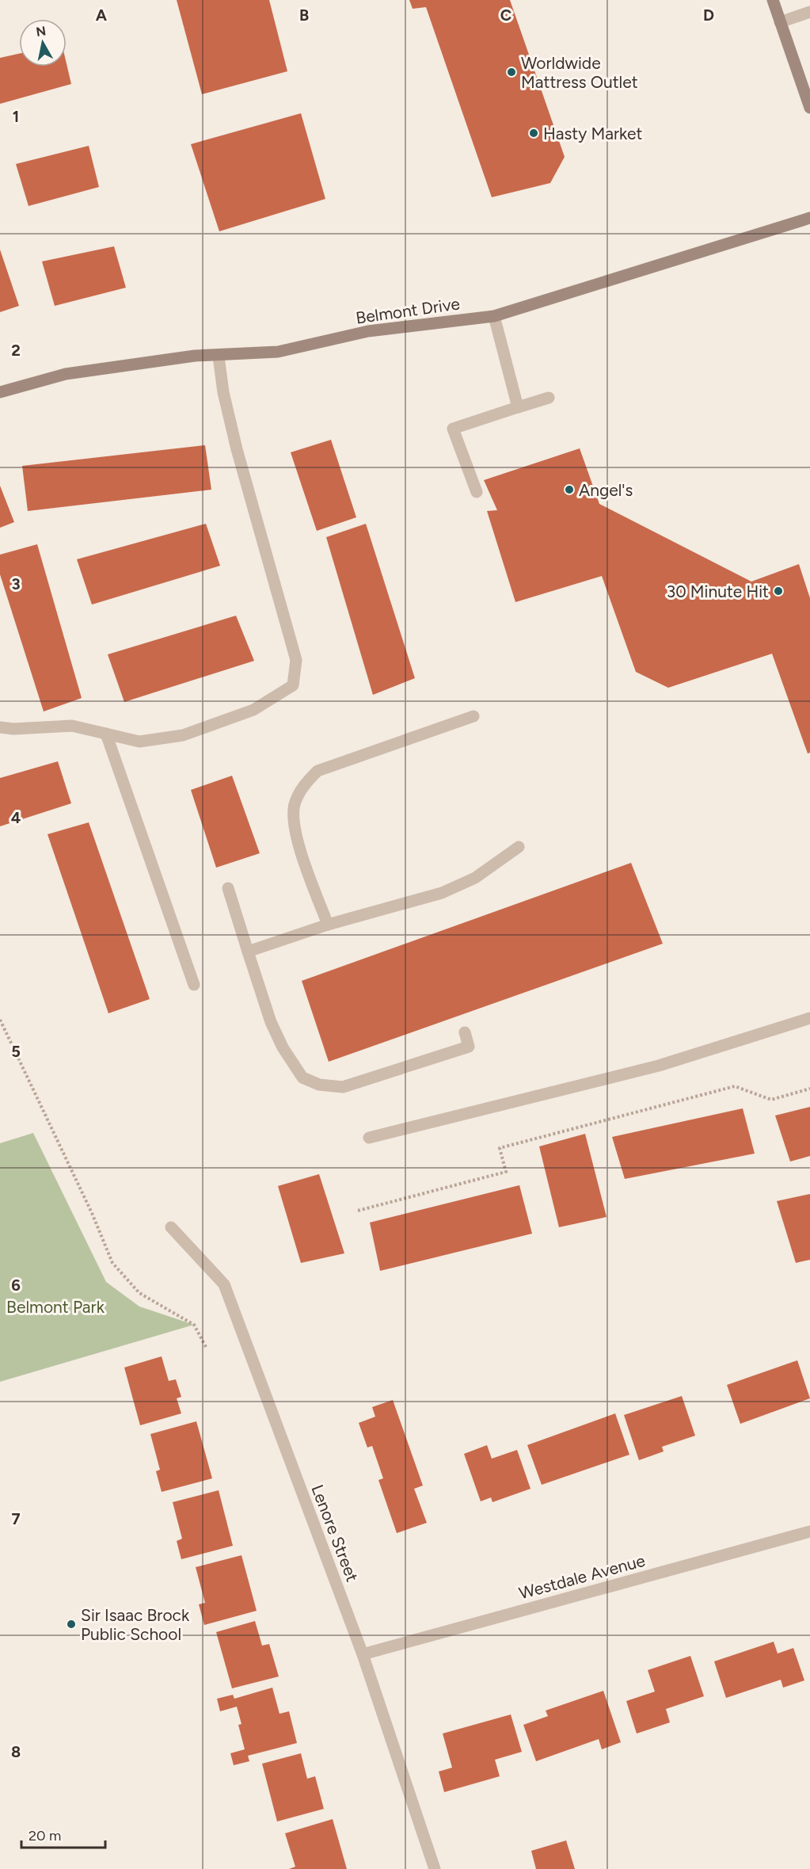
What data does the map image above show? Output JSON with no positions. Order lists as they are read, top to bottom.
{
  "streets": {
    "street": ["Belmont Drive", "Lenore Street", "Westdale Avenue"]
  },
  "crossings": [
    ["Lenore Street", "Westdale Avenue"]
  ],
  "parks": ["Belmont Park"],
  "places": [
    "Worldwide Mattress Outlet",
    "Hasty Market",
    "Angel's",
    "30 Minute Hit",
    "Sir Isaac Brock Public School"
  ],
  "scale_bar": "20 m",
  "north": "top",
  "grid": {
    "columns": [
      "A",
      "B",
      "C",
      "D"
    ],
    "rows": [
      "1",
      "2",
      "3",
      "4",
      "5",
      "6",
      "7",
      "8"
    ]
  }
}
